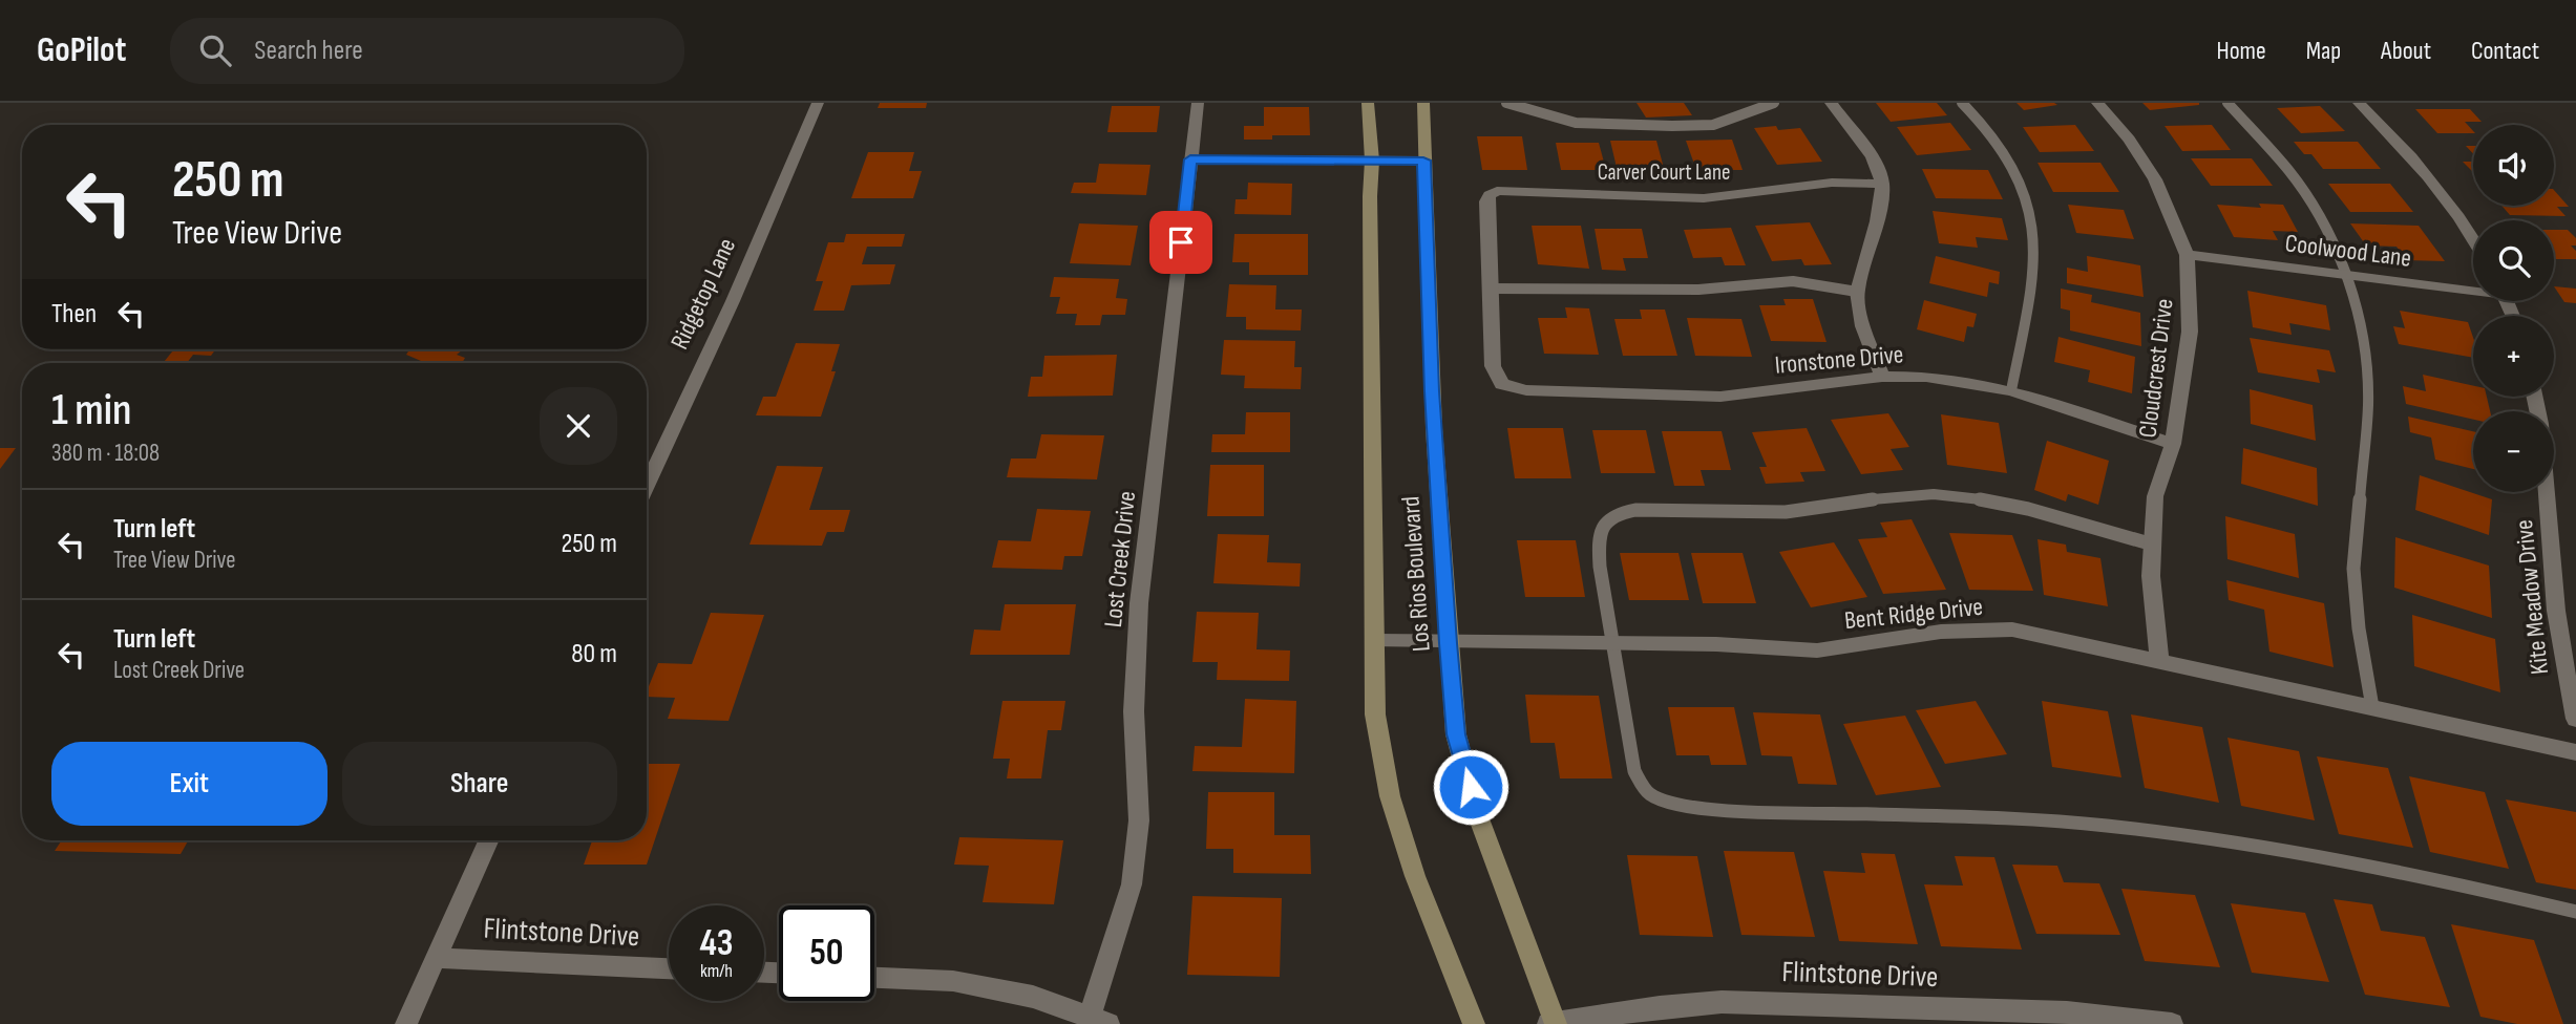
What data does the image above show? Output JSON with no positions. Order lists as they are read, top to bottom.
{
  "streets": {
    "main road": ["Los Rios Boulevard"],
    "street": [
      "Carver Court Lane",
      "Coolwood Lane",
      "Ridgetop Lane",
      "Ironstone Drive",
      "Cloudcrest Drive",
      "Lost Creek Drive",
      "Kite Meadow Drive",
      "Bent Ridge Drive",
      "Flintstone Drive"
    ]
  },
  "crossings": [
    ["Carver Court Lane", "Ironstone Drive"],
    ["Coolwood Lane", "Cloudcrest Drive"],
    ["Ironstone Drive", "Cloudcrest Drive"],
    ["Cloudcrest Drive", "Bent Ridge Drive"],
    ["Los Rios Boulevard", "Bent Ridge Drive"],
    ["Los Rios Boulevard", "Flintstone Drive"]
  ],
  "page": {
    "header": "GoPilot",
    "search": "Search here",
    "nav": [
      "Home",
      "Map",
      "About",
      "Contact"
    ],
    "map_buttons": ["+", "−"],
    "turn": ["250 m", "Tree View Drive"],
    "then": "Then",
    "heading": ["1 min", "380 m · 18:08"],
    "list": [
      {
        "name": "Turn left",
        "note": "Tree View Drive",
        "value": "250 m"
      },
      {
        "name": "Turn left",
        "note": "Lost Creek Drive",
        "value": "80 m"
      }
    ],
    "buttons": ["Exit", "Share"],
    "speed": "43 km/h",
    "limit": "50"
  }
}
